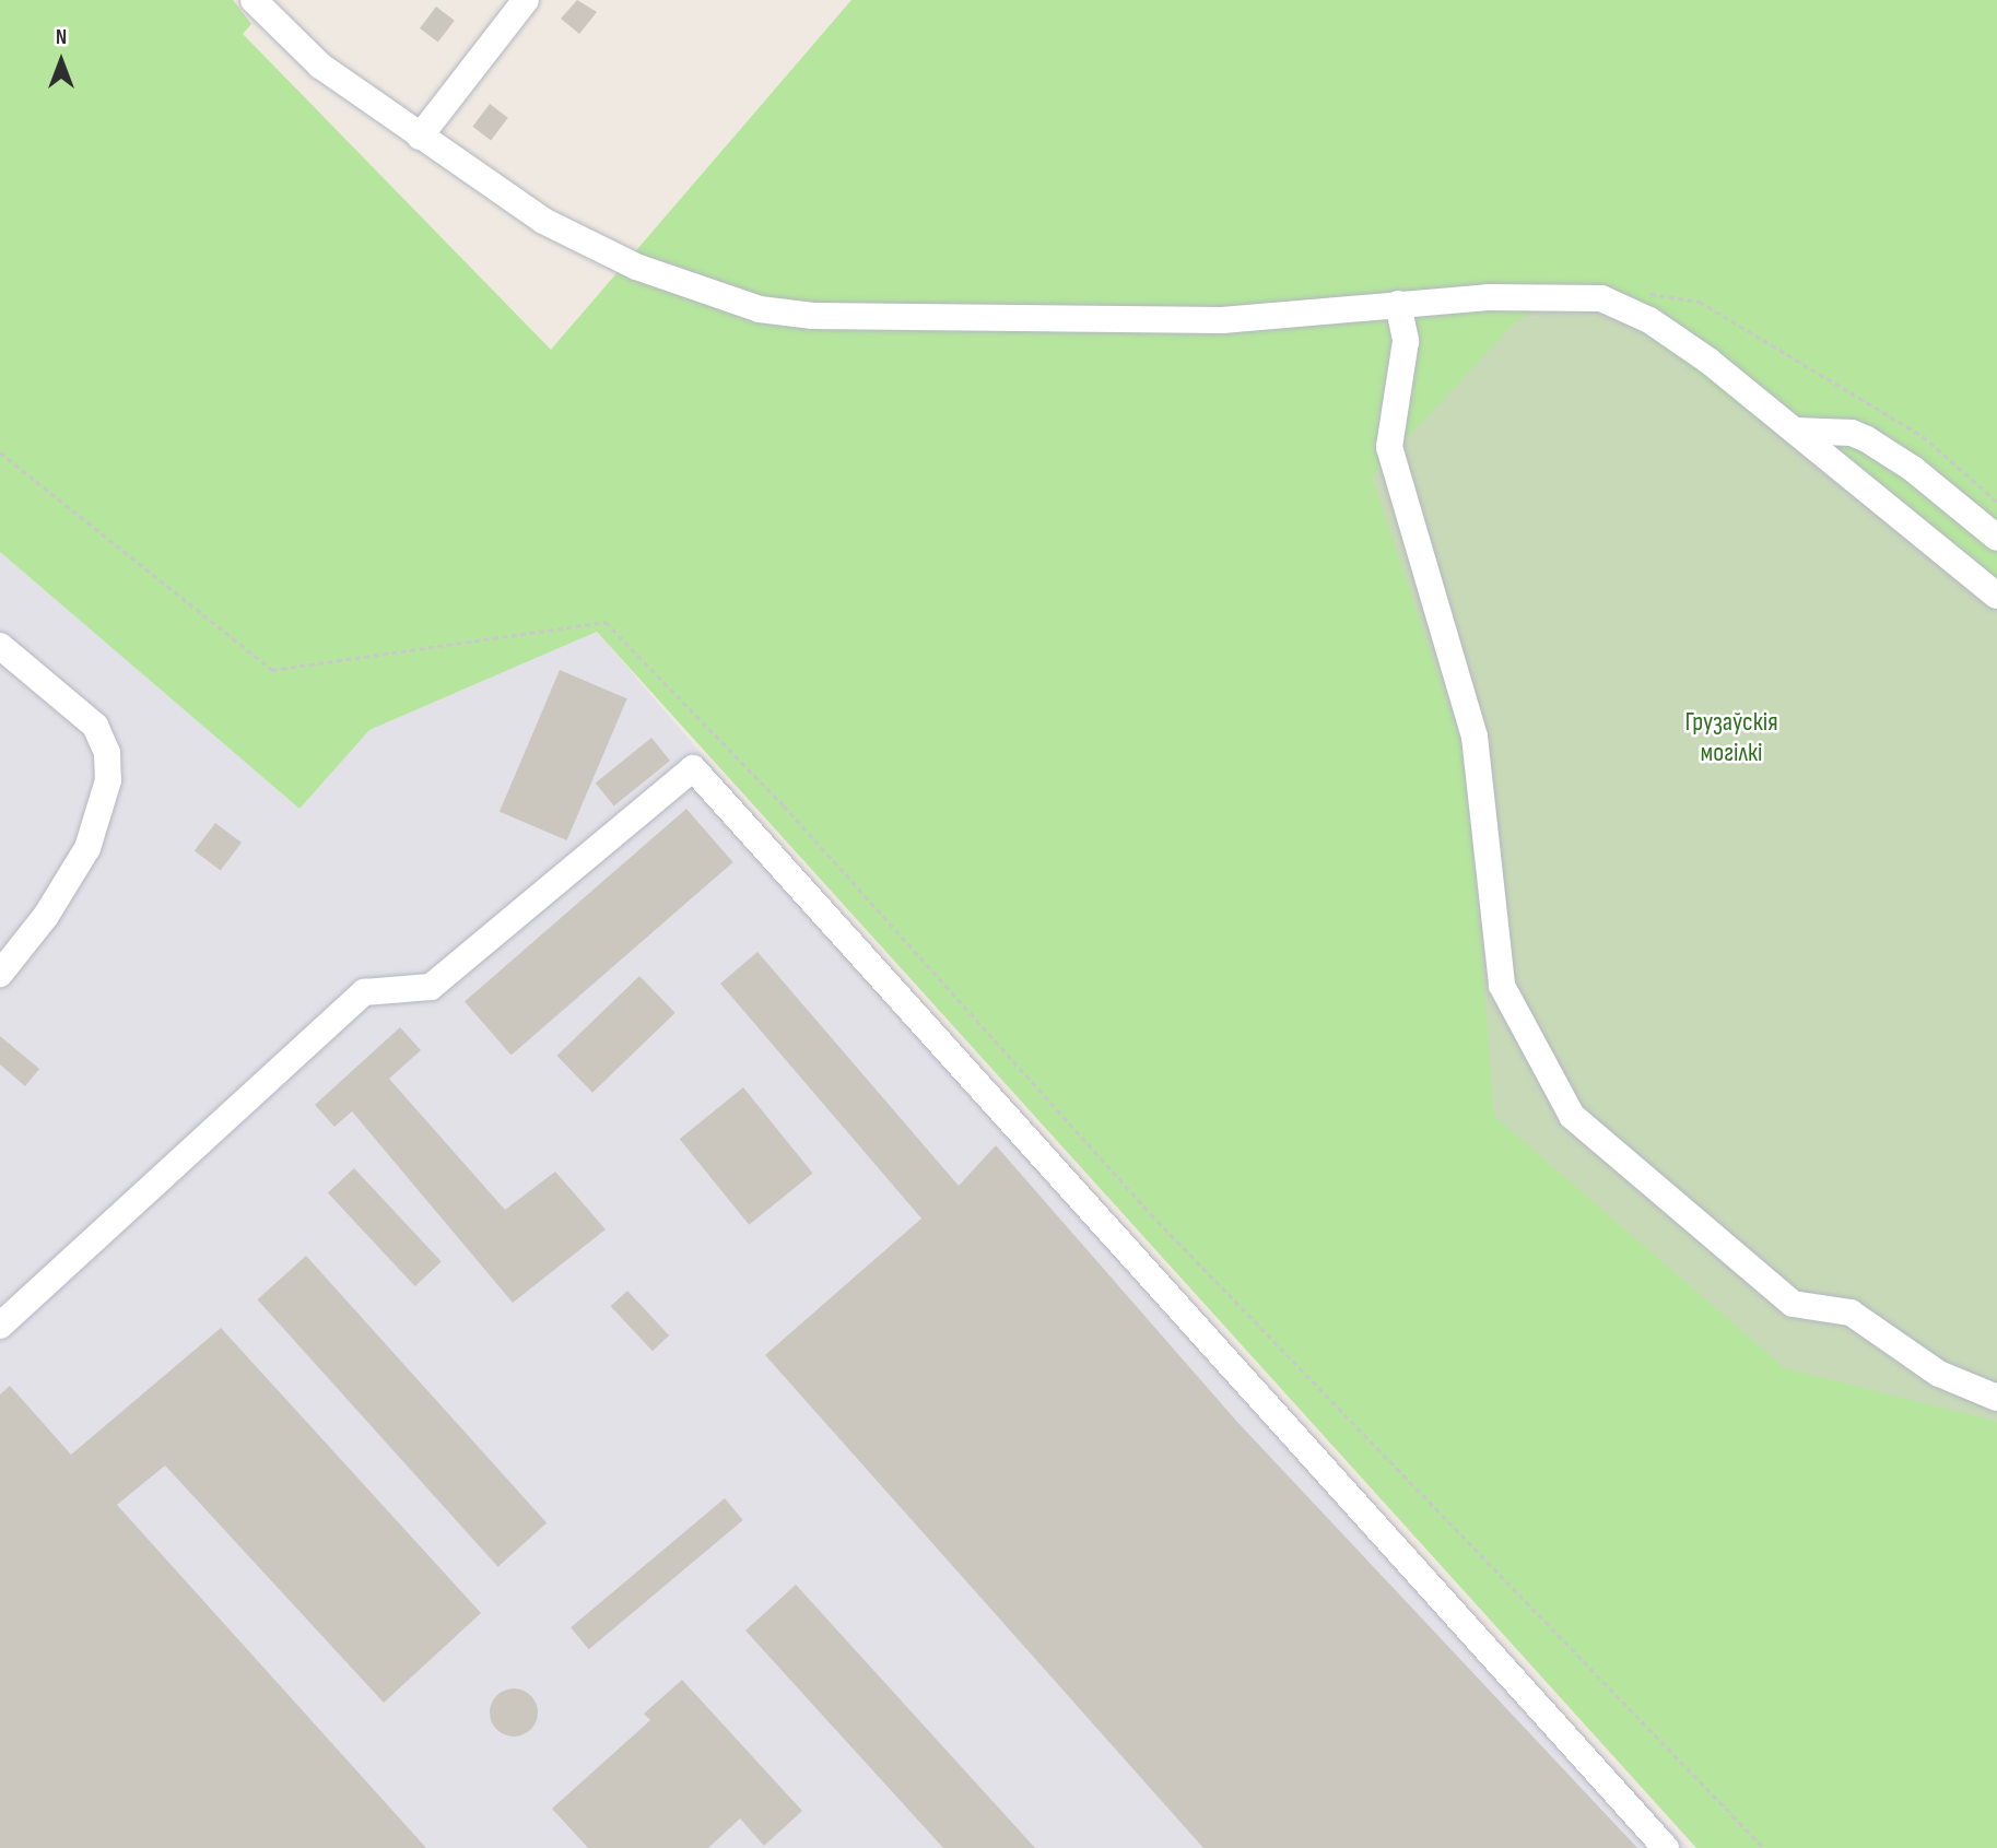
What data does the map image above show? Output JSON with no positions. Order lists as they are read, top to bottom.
{
  "parks": ["Грузаўскія могілкі"],
  "north": "top"
}
